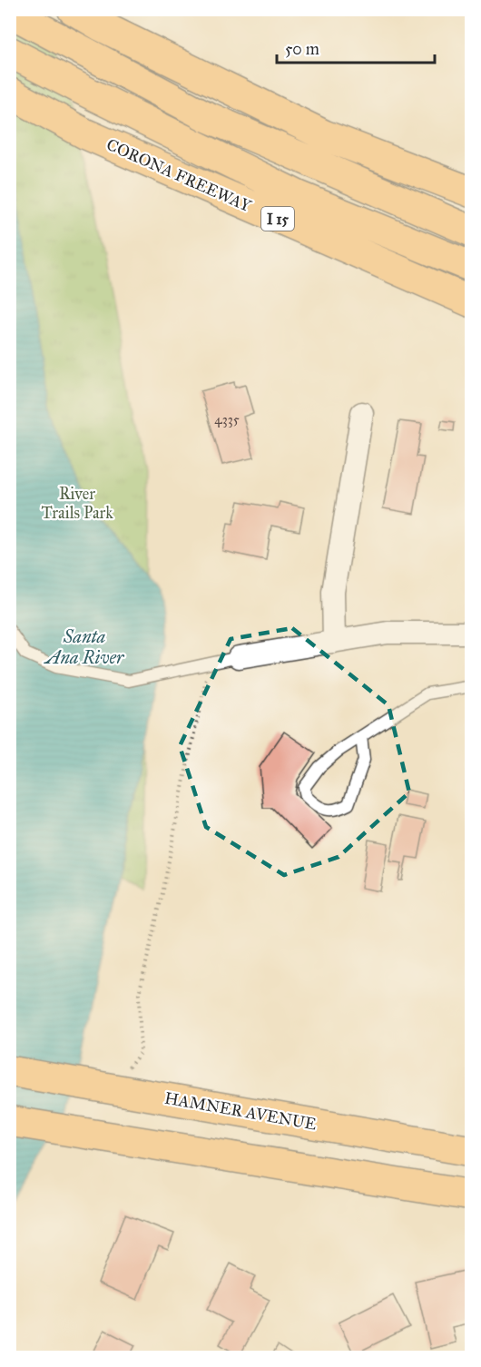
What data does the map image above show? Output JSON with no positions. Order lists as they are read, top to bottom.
{
  "streets": {
    "main road": ["CORONA FREEWAY", "I 15", "HAMNER AVENUE"]
  },
  "water": ["Santa Ana River"],
  "parks": ["River Trails Park"],
  "house_numbers": ["4335"],
  "scale_bar": "50 m"
}
